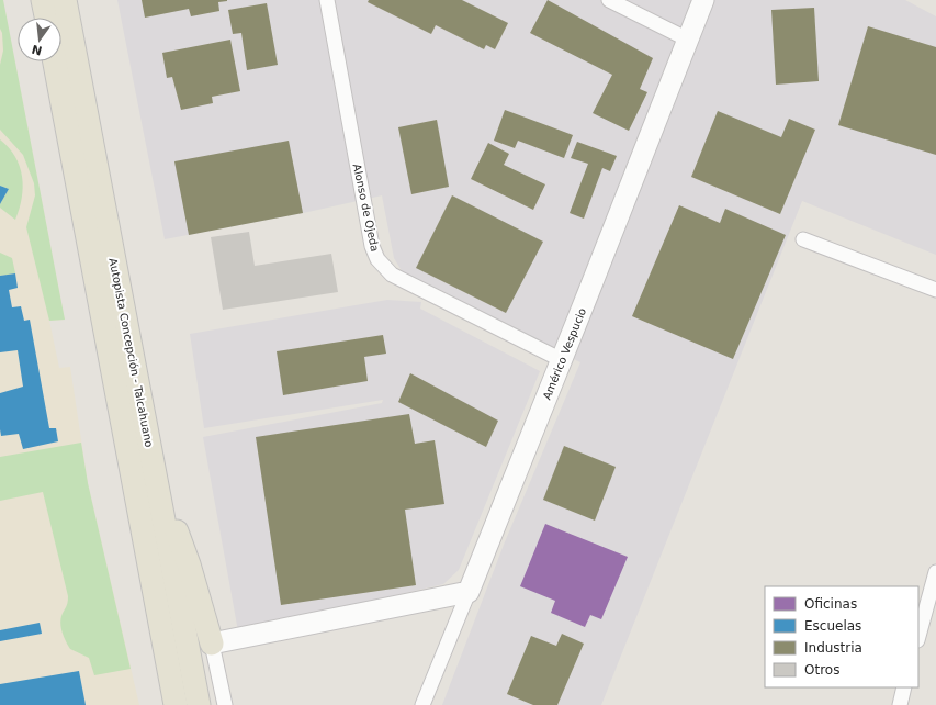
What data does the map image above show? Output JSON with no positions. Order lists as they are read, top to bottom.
{
  "streets": {
    "main road": ["Autopista Concepción - Talcahuano"],
    "street": ["Alonso de Ojeda", "Américo Vespucio"]
  },
  "crossings": [
    ["Alonso de Ojeda", "Américo Vespucio"]
  ],
  "legend": [
    "Oficinas",
    "Escuelas",
    "Industria",
    "Otros"
  ],
  "north": "bottom"
}
